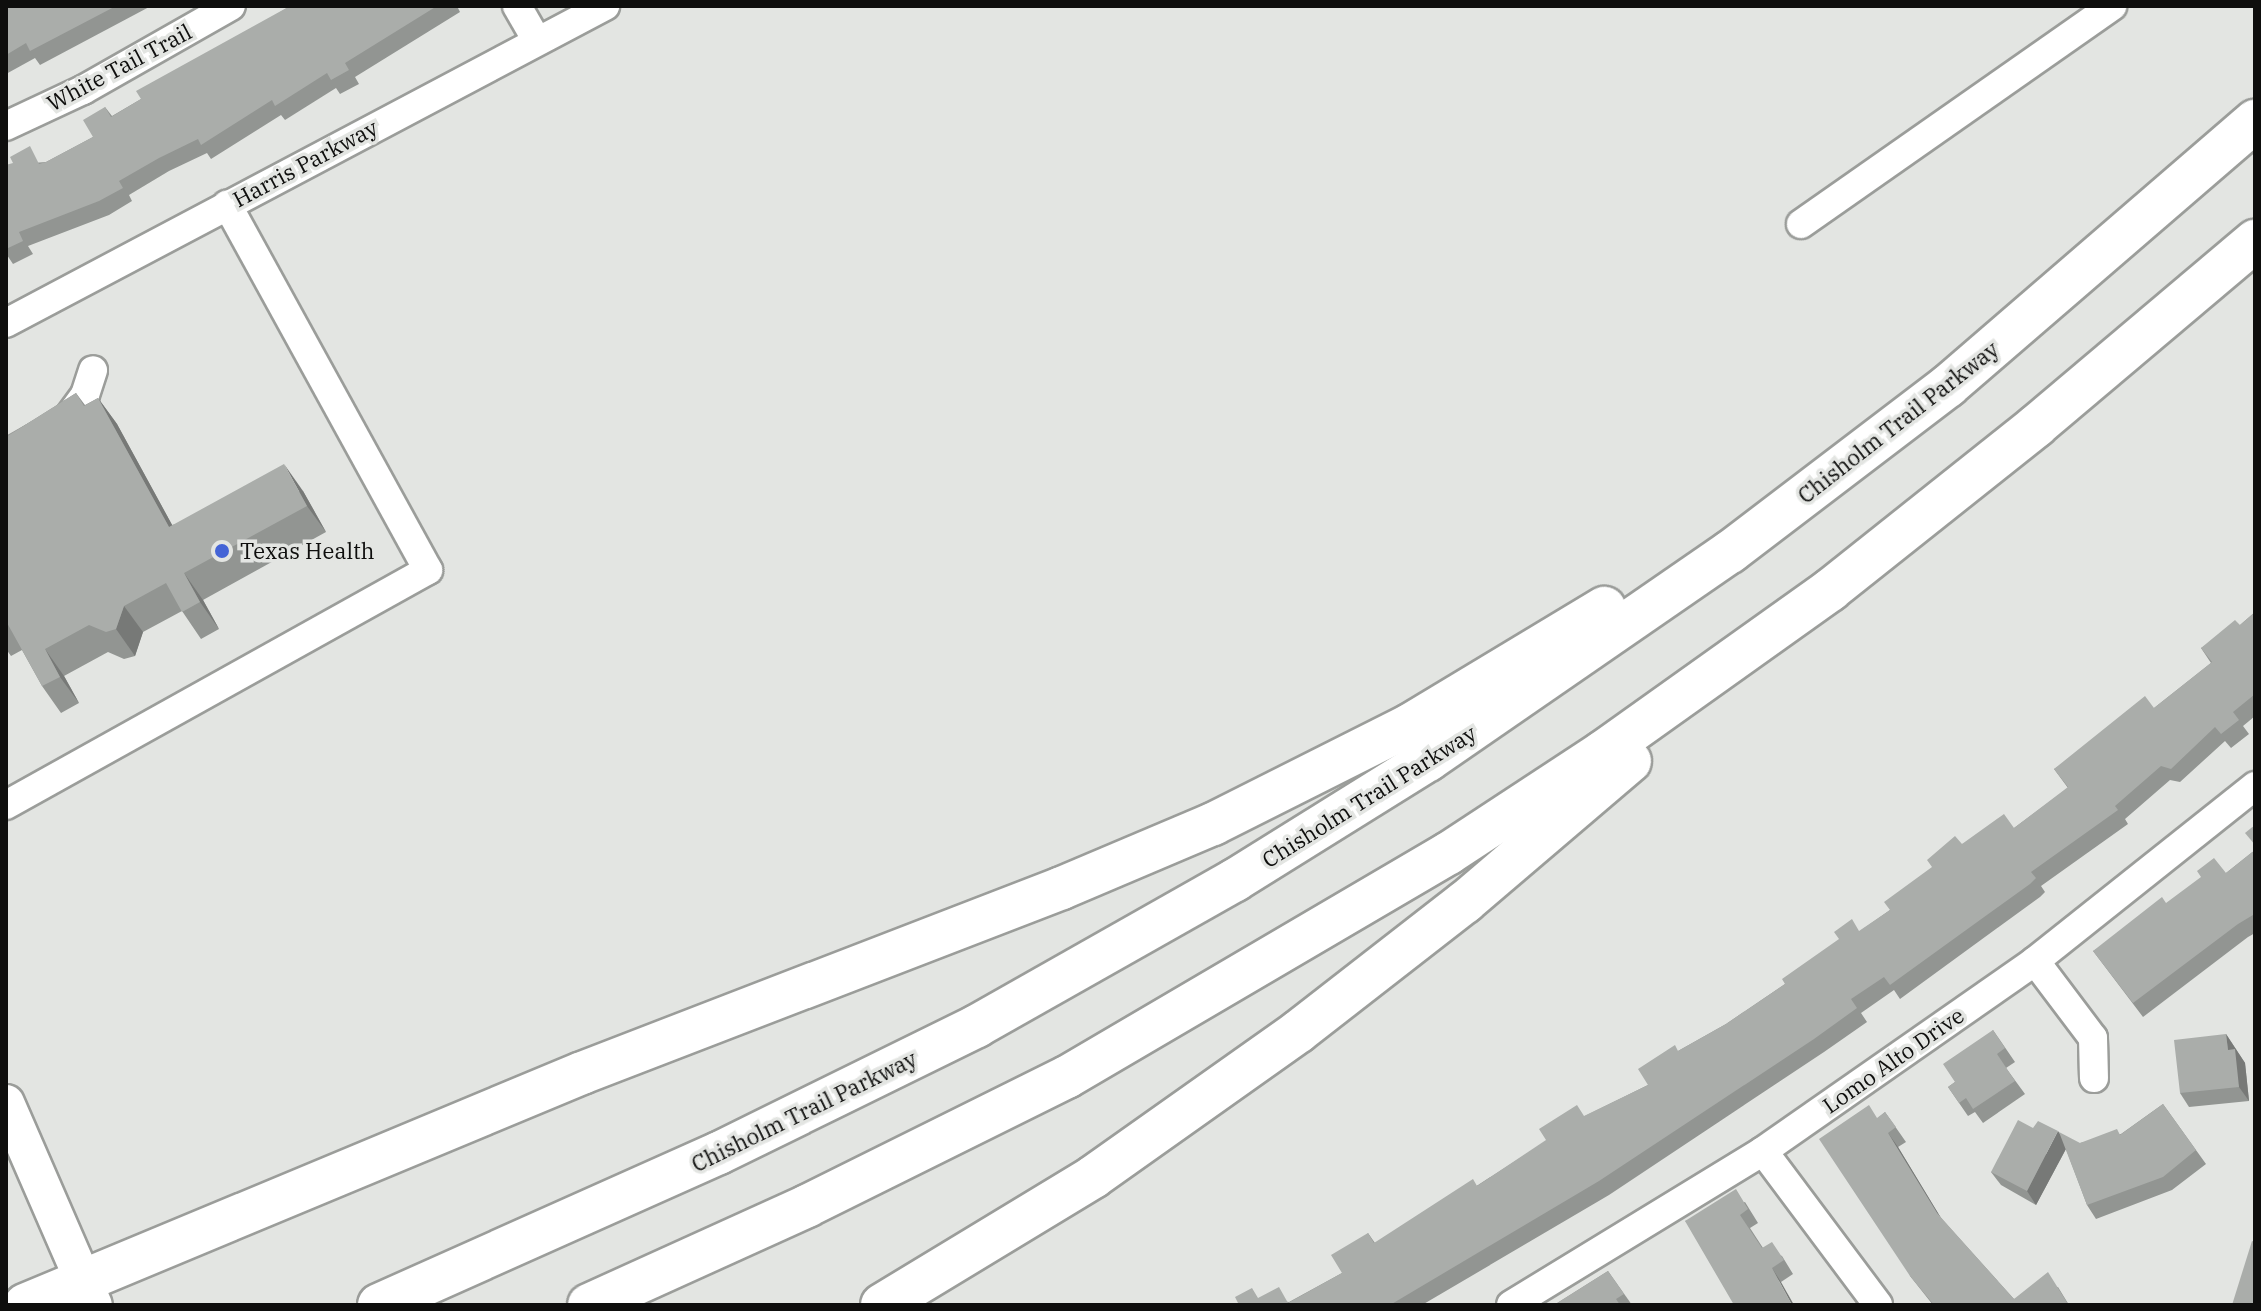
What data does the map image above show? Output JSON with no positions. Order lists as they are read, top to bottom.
{
  "streets": {
    "highway": ["Chisholm Trail Parkway"],
    "street": ["White Tail Trail", "Harris Parkway", "Lomo Alto Drive"]
  },
  "places": ["Texas Health"]
}
